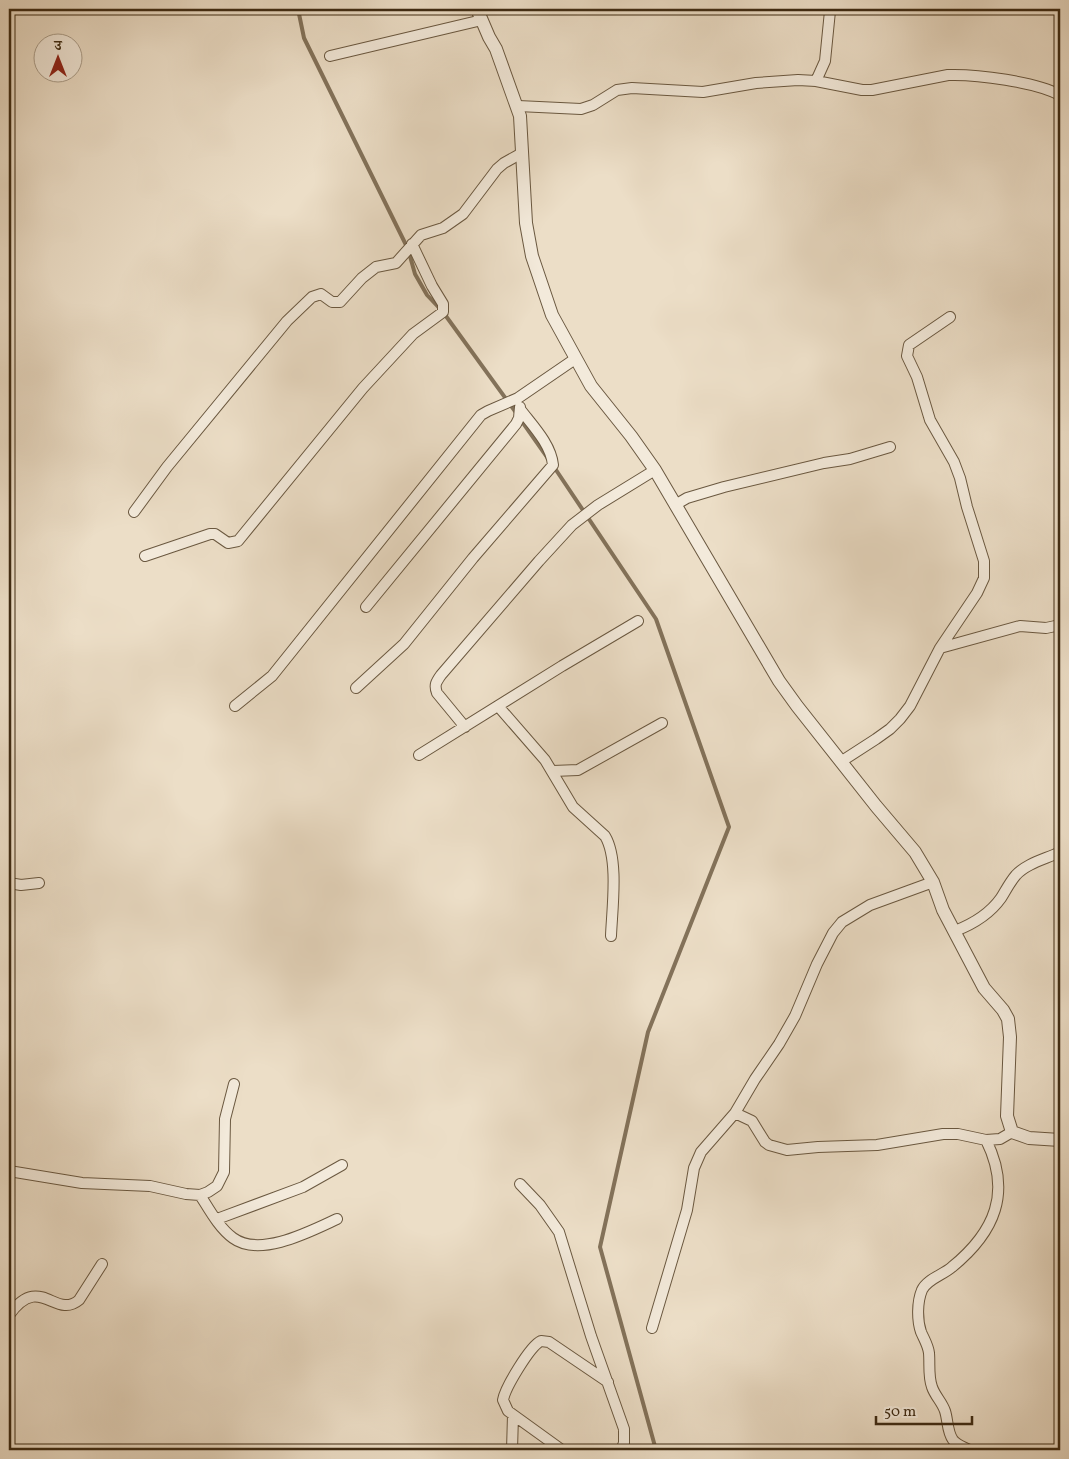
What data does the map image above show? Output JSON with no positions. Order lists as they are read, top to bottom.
{
  "scale_bar": "50 m",
  "north": "top"
}
